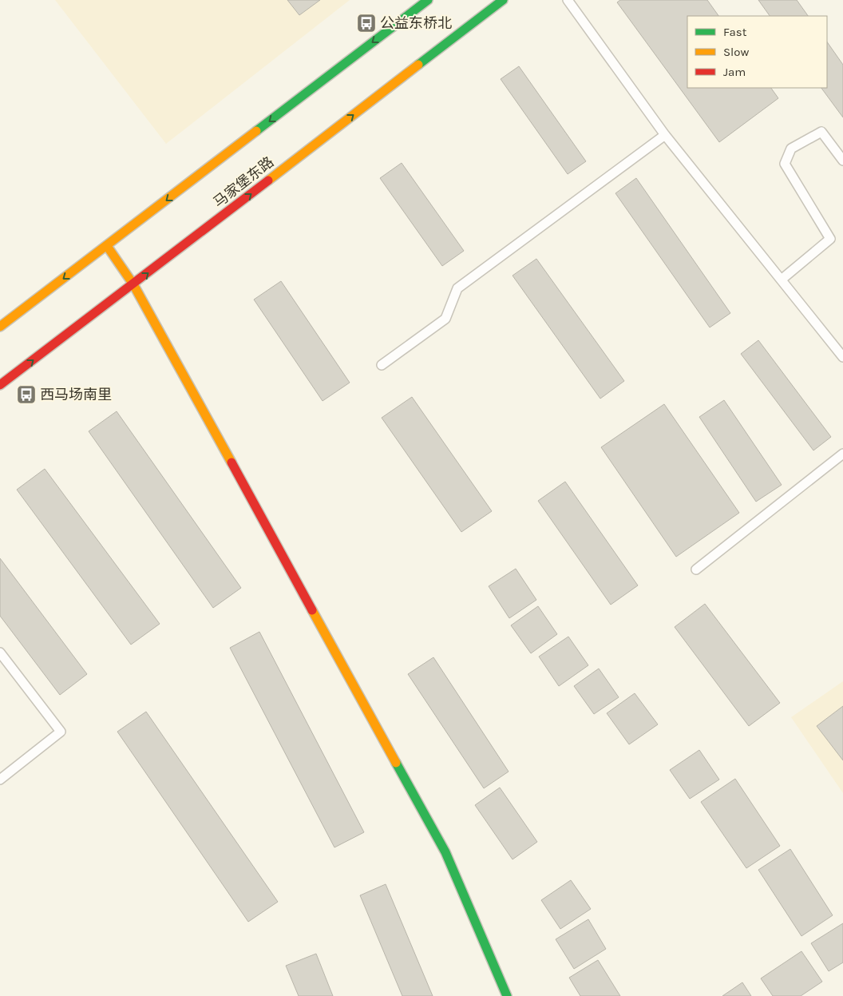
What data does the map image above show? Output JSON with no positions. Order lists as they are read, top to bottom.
{
  "streets": {
    "main road": ["马家堡东路"]
  },
  "places": {
    "bus stop": ["公益东桥北", "西马场南里"]
  },
  "legend": ["Fast", "Slow", "Jam"]
}
